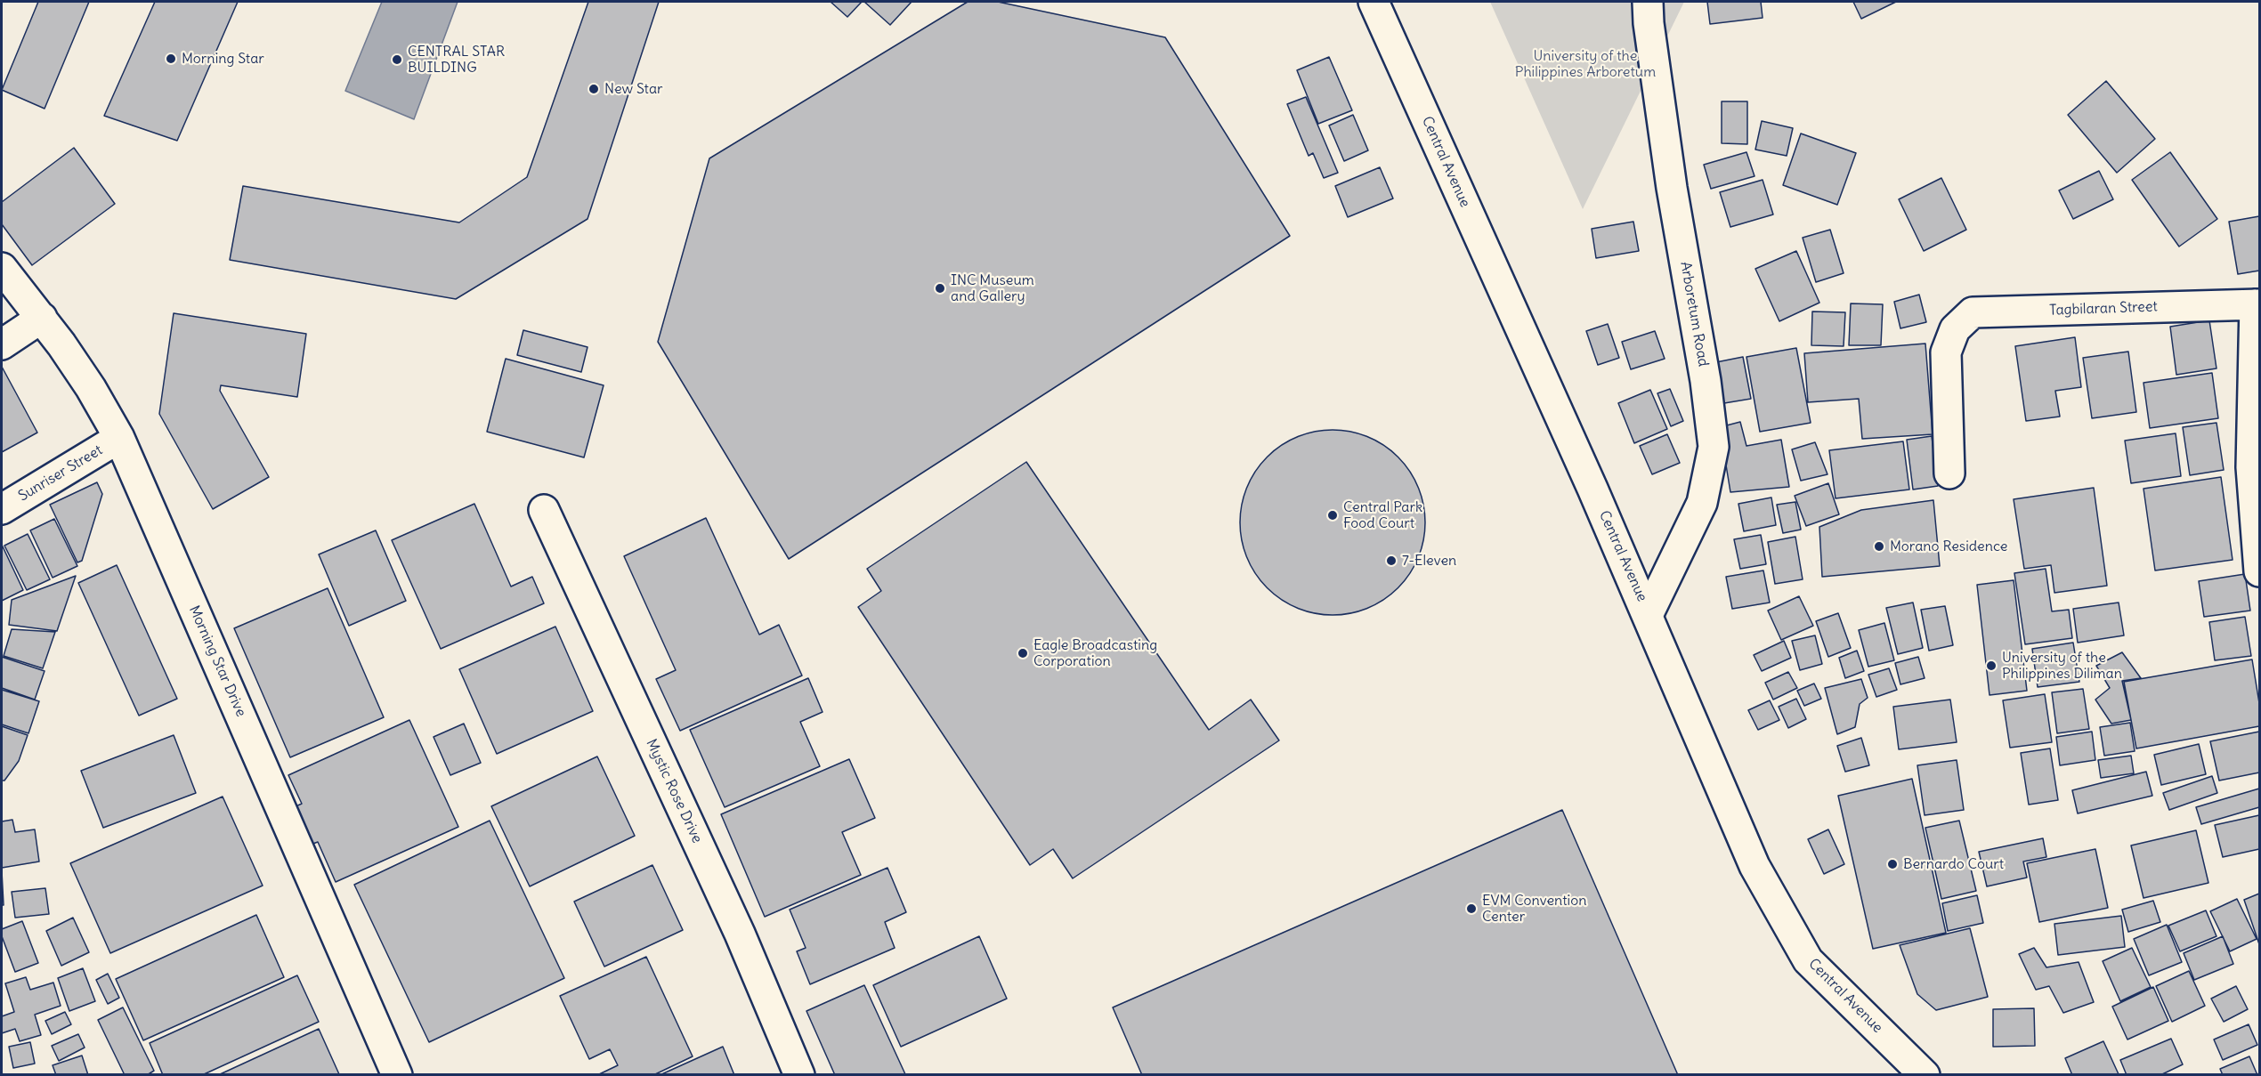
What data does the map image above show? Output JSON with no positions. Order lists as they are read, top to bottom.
{
  "streets": {
    "street": [
      "Central Avenue",
      "Tagbilaran Street",
      "Arboretum Road",
      "Sunriser Street",
      "Morning Star Drive",
      "Mystic Rose Drive"
    ]
  },
  "crossings": [
    ["Central Avenue", "Arboretum Road"],
    ["Sunriser Street", "Morning Star Drive"]
  ],
  "parks": ["University of the Philippines Arboretum"],
  "places": [
    "Morning Star",
    "CENTRAL STAR BUILDING",
    "New Star",
    "INC Museum and Gallery",
    "Central Park Food Court",
    "Morano Residence",
    "7-Eleven",
    "Eagle Broadcasting Corporation",
    "University of the Philippines Diliman",
    "Bernardo Court",
    "EVM Convention Center"
  ]
}
